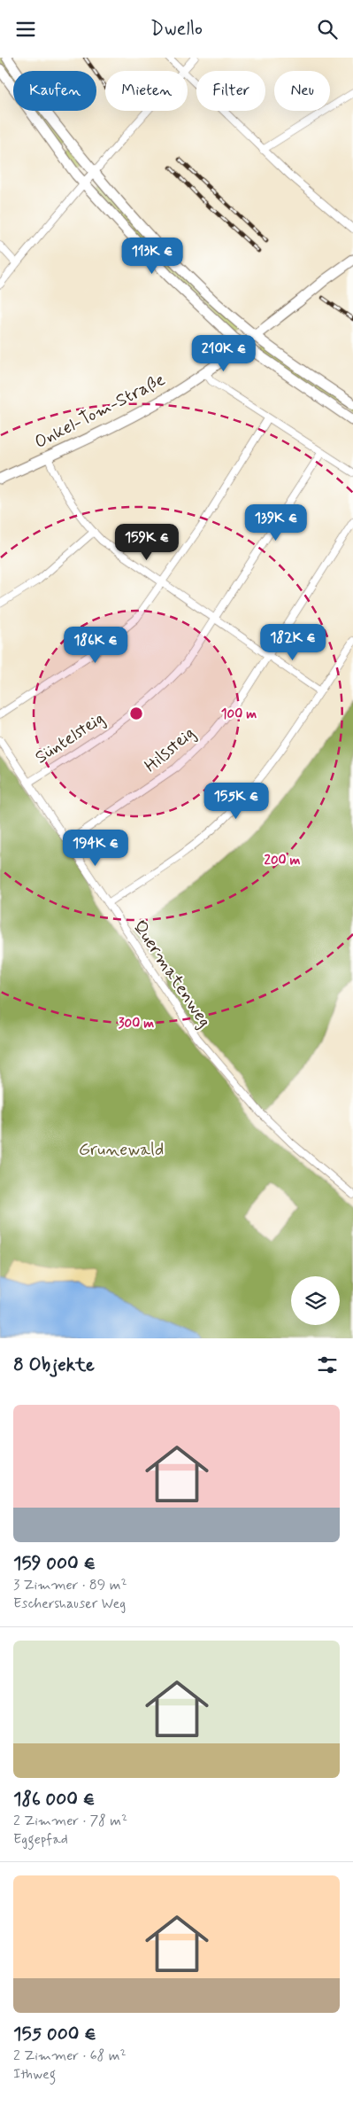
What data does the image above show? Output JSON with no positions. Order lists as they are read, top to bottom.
{
  "streets": {
    "main road": ["Onkel-Tom-Straße"],
    "street": ["Süntelsteig", "Hilssteig", "Quermatenweg"]
  },
  "crossings": [
    ["Süntelsteig", "Quermatenweg"],
    ["Hilssteig", "Quermatenweg"]
  ],
  "parks": ["Grunewald"],
  "page": {
    "header": "Dwello",
    "chip": [
      "Kaufen",
      "Mieten",
      "Filter",
      "Neu"
    ],
    "price": [
      "113K €",
      "210K €",
      "139K €",
      "159K €",
      "182K €",
      "186K €",
      "155K €",
      "194K €"
    ],
    "heading": "8 Objekte",
    "list": [
      {
        "name": "159 000 €",
        "note": "3 Zimmer · 89 m² · Eschershauser Weg"
      },
      {
        "name": "186 000 €",
        "note": "2 Zimmer · 78 m² · Eggepfad"
      },
      {
        "name": "155 000 €",
        "note": "2 Zimmer · 68 m² · Ithweg"
      }
    ]
  },
  "rings": ["100 m", "200 m", "300 m"]
}
